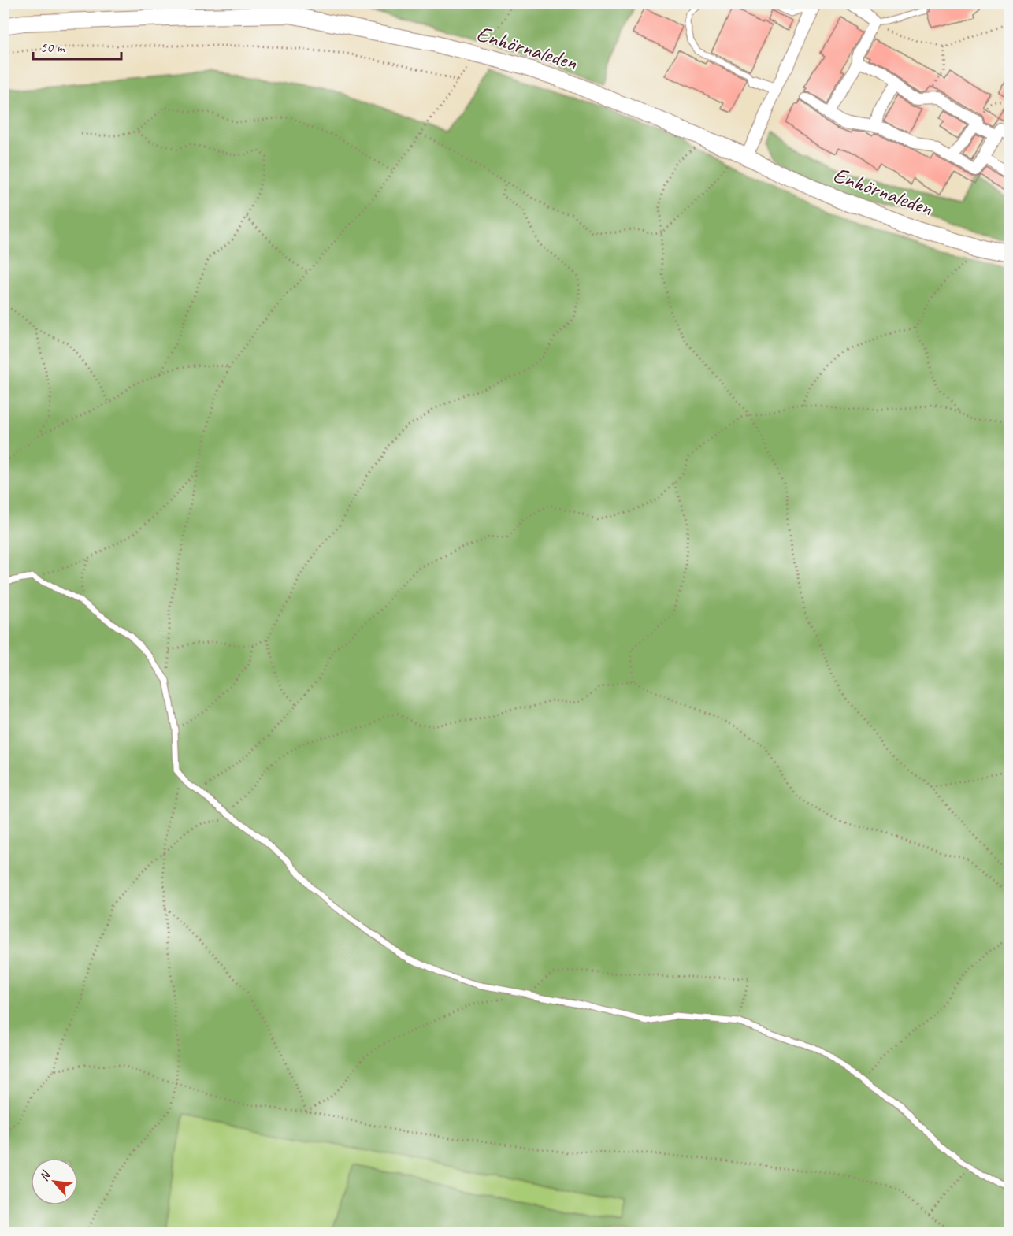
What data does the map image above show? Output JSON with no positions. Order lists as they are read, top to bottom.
{
  "streets": {
    "street": ["Enhörnaleden"]
  },
  "scale_bar": "50 m",
  "north": "top left"
}
